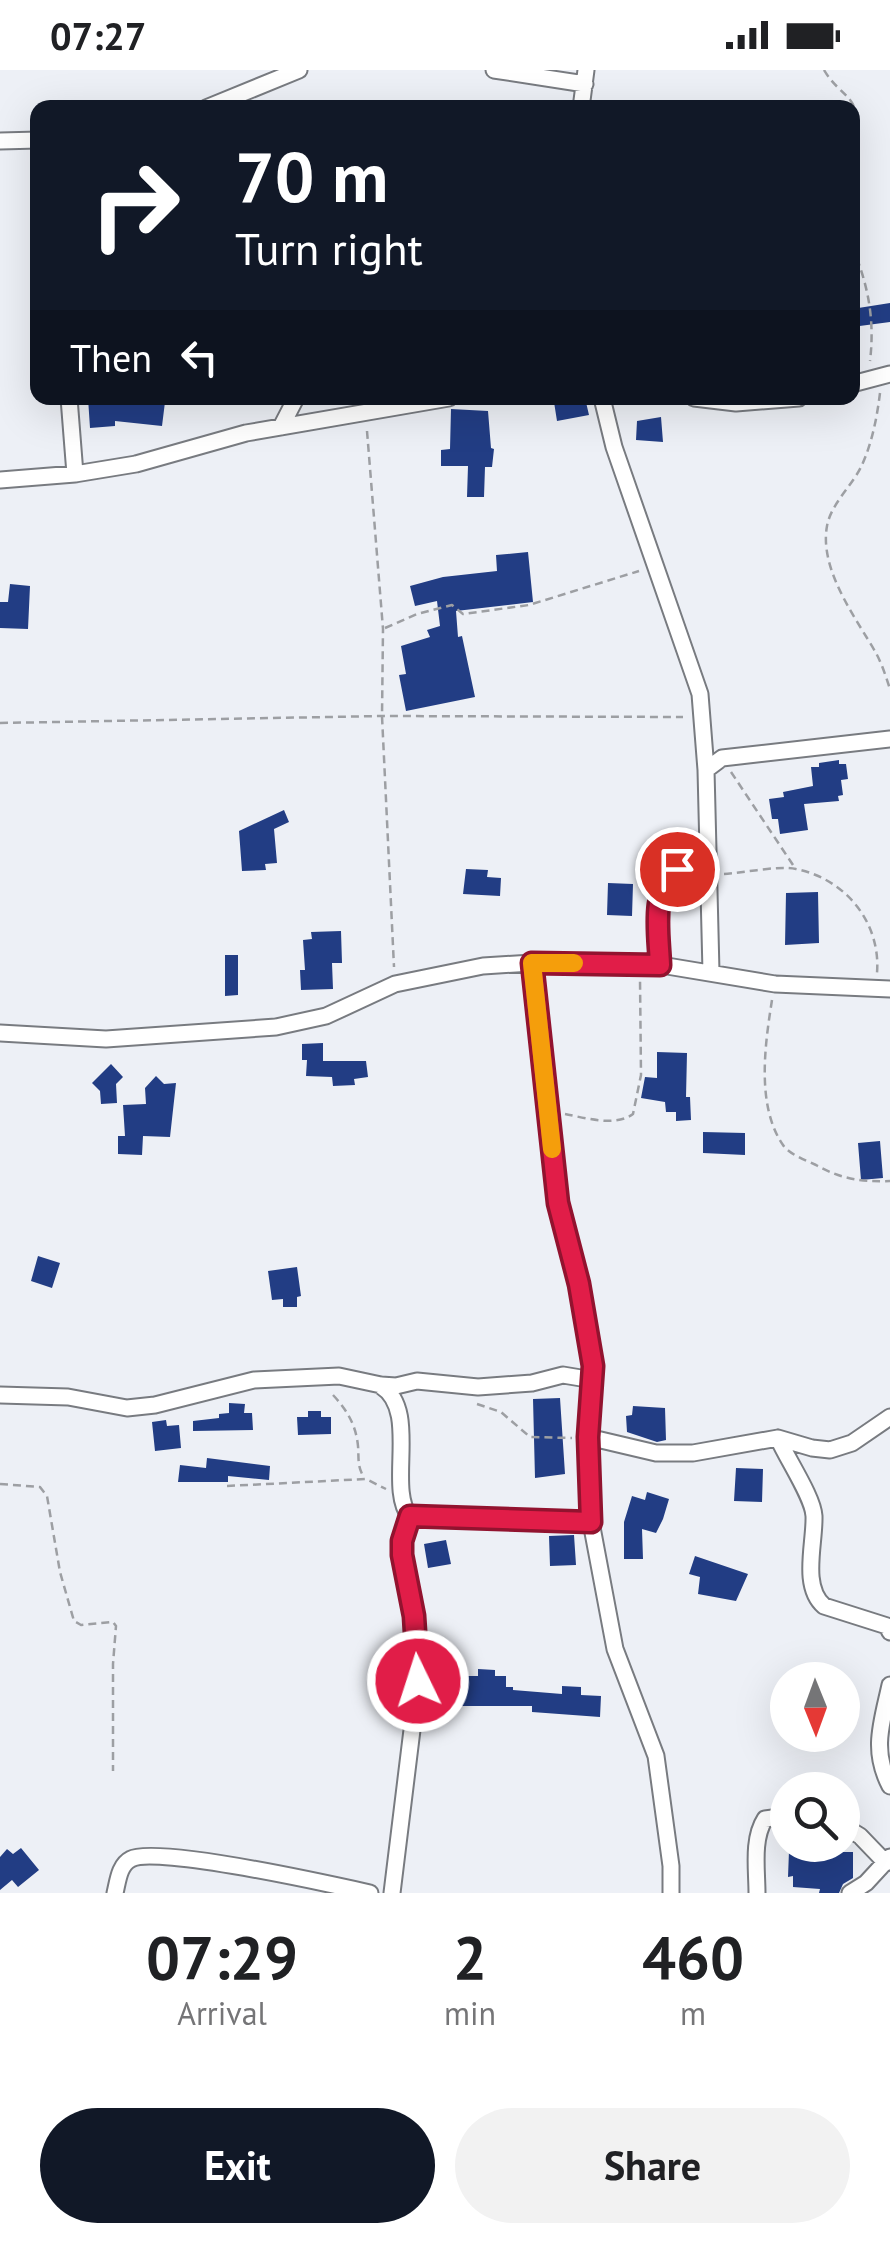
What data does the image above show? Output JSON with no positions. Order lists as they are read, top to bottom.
{
  "north": "bottom",
  "page": {
    "status": "07:27",
    "turn": ["70 m", "Turn right"],
    "then": "Then",
    "eta": [
      "07:29",
      "Arrival",
      "2",
      "min",
      "460",
      "m"
    ],
    "buttons": ["Exit", "Share"]
  }
}
